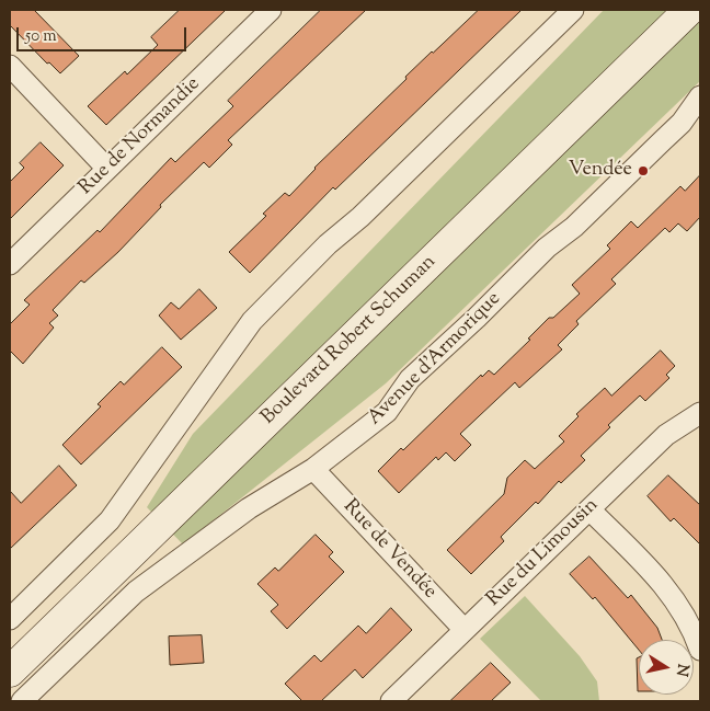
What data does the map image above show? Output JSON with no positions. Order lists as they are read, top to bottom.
{
  "streets": {
    "main road": ["Boulevard Robert Schuman"],
    "street": [
      "Rue de Normandie",
      "Avenue d'Armorique",
      "Rue de Vendée",
      "Rue du Limousin"
    ]
  },
  "crossings": [
    ["Avenue d'Armorique", "Rue de Vendée"],
    ["Rue de Vendée", "Rue du Limousin"]
  ],
  "places": ["Vendée"],
  "scale_bar": "50 m",
  "north": "right"
}
